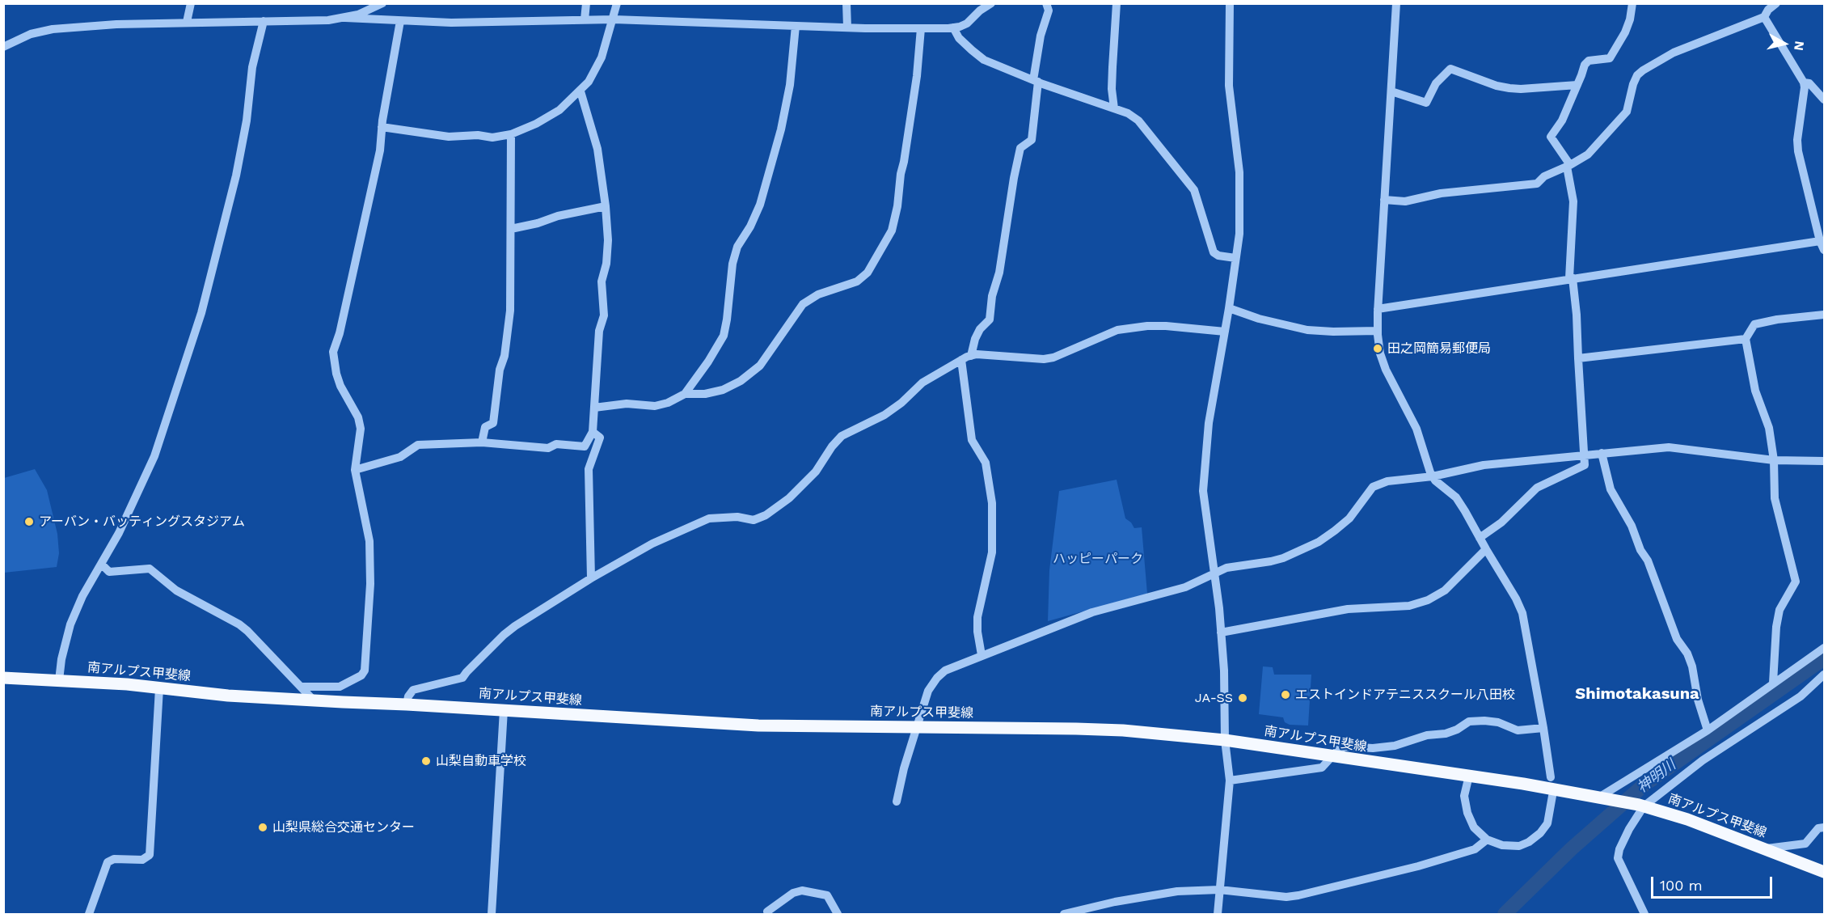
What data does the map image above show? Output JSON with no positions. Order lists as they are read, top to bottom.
{
  "streets": {
    "main road": ["南アルプス甲斐線"]
  },
  "districts": ["Shimotakasuna"],
  "water": ["神明川"],
  "parks": ["ハッピーパーク"],
  "places": [
    "田之岡簡易郵便局",
    "アーバン・バッティングスタジアム",
    "エストインドアテニススクール八田校",
    "JA-SS",
    "山梨自動車学校",
    "山梨県総合交通センター"
  ],
  "scale_bar": "100 m",
  "north": "right"
}
